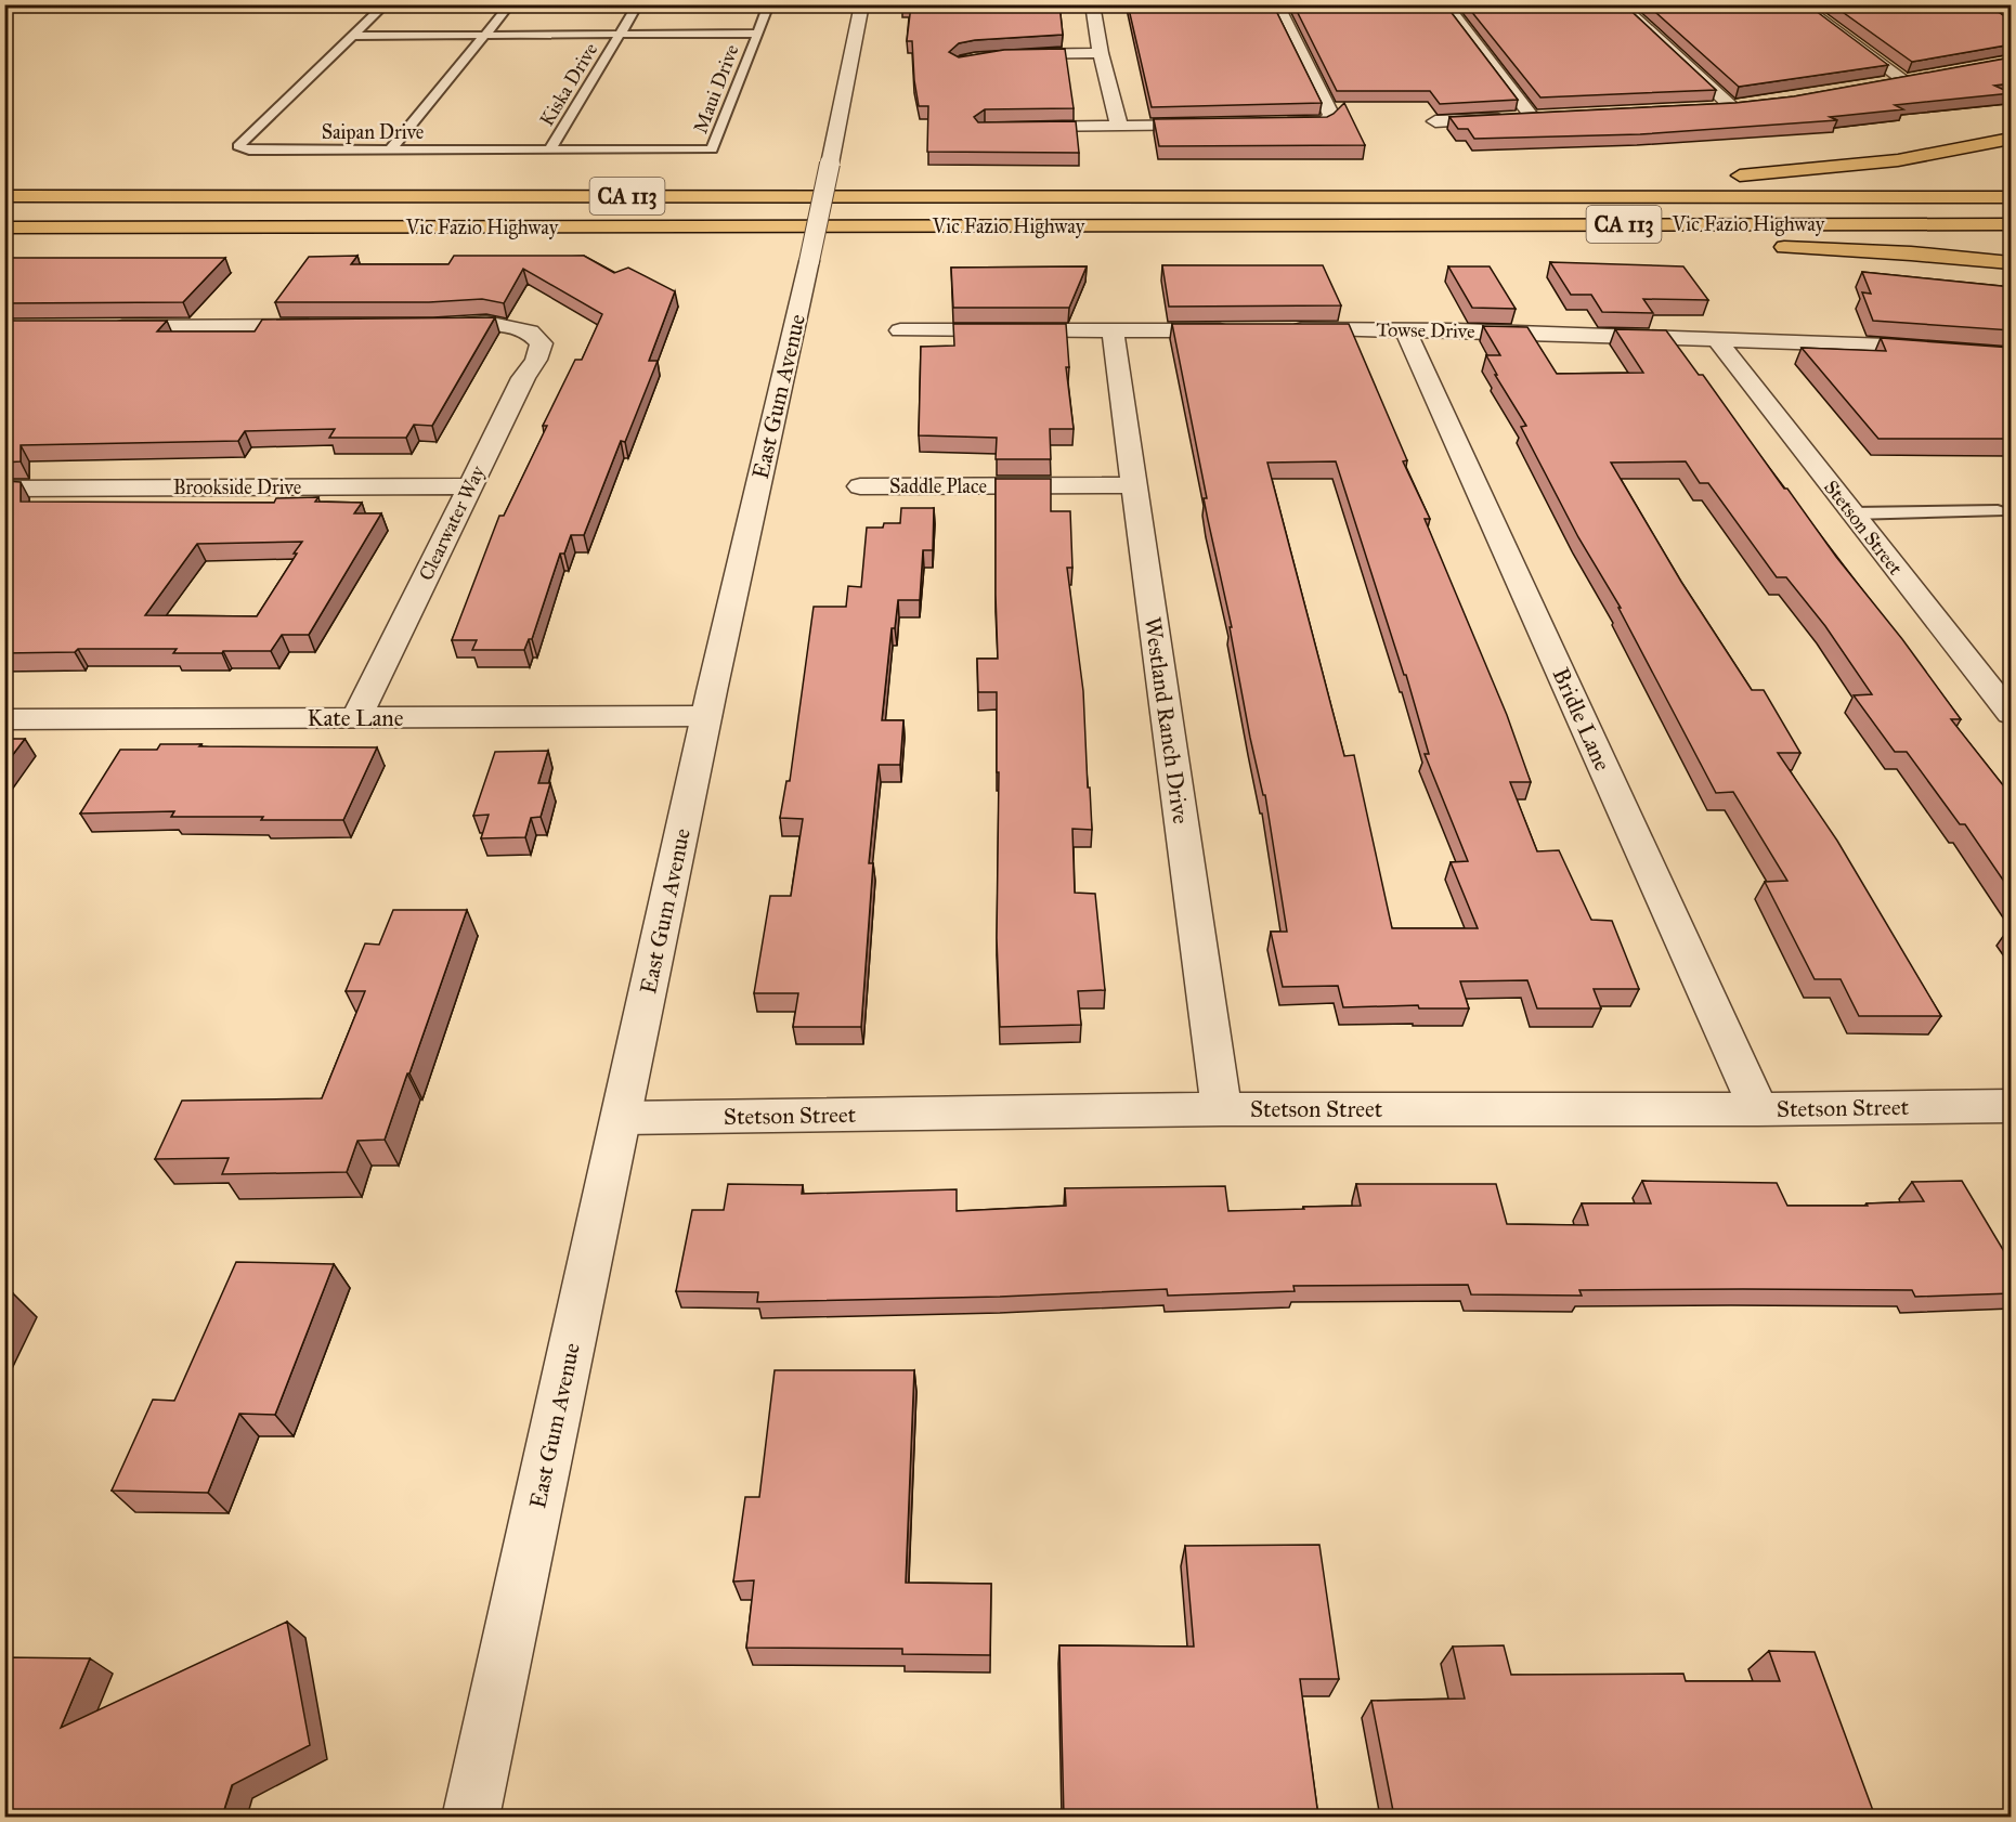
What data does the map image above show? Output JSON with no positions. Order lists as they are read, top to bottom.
{
  "streets": {
    "highway": ["CA 113", "Vic Fazio Highway"],
    "street": [
      "Towse Drive",
      "East Gum Avenue",
      "Saddle Place",
      "Brookside Drive",
      "Clearwater Way",
      "Stetson Street",
      "Kate Lane",
      "Bridle Lane",
      "Westland Ranch Drive"
    ],
    "lane": ["Kiska Drive", "Maui Drive", "Saipan Drive"]
  },
  "crossings": [
    ["Kiska Drive", "Saipan Drive"],
    ["Maui Drive", "Saipan Drive"],
    ["Towse Drive", "Stetson Street"],
    ["Towse Drive", "Bridle Lane"],
    ["East Gum Avenue", "Stetson Street"],
    ["East Gum Avenue", "Kate Lane"],
    ["Saddle Place", "Westland Ranch Drive"],
    ["Brookside Drive", "Clearwater Way"],
    ["Clearwater Way", "Kate Lane"],
    ["Stetson Street", "Bridle Lane"],
    ["Stetson Street", "Westland Ranch Drive"]
  ]
}
